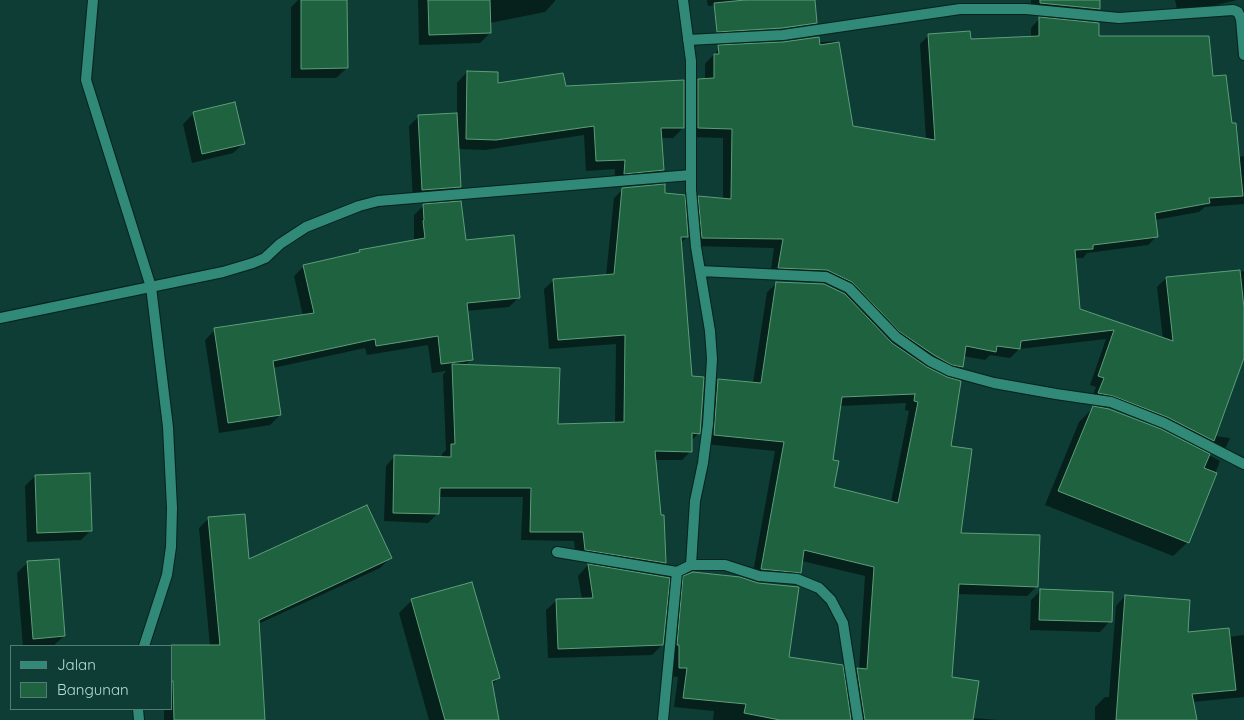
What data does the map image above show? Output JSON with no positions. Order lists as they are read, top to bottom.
{
  "legend": ["Jalan", "Bangunan"]
}
